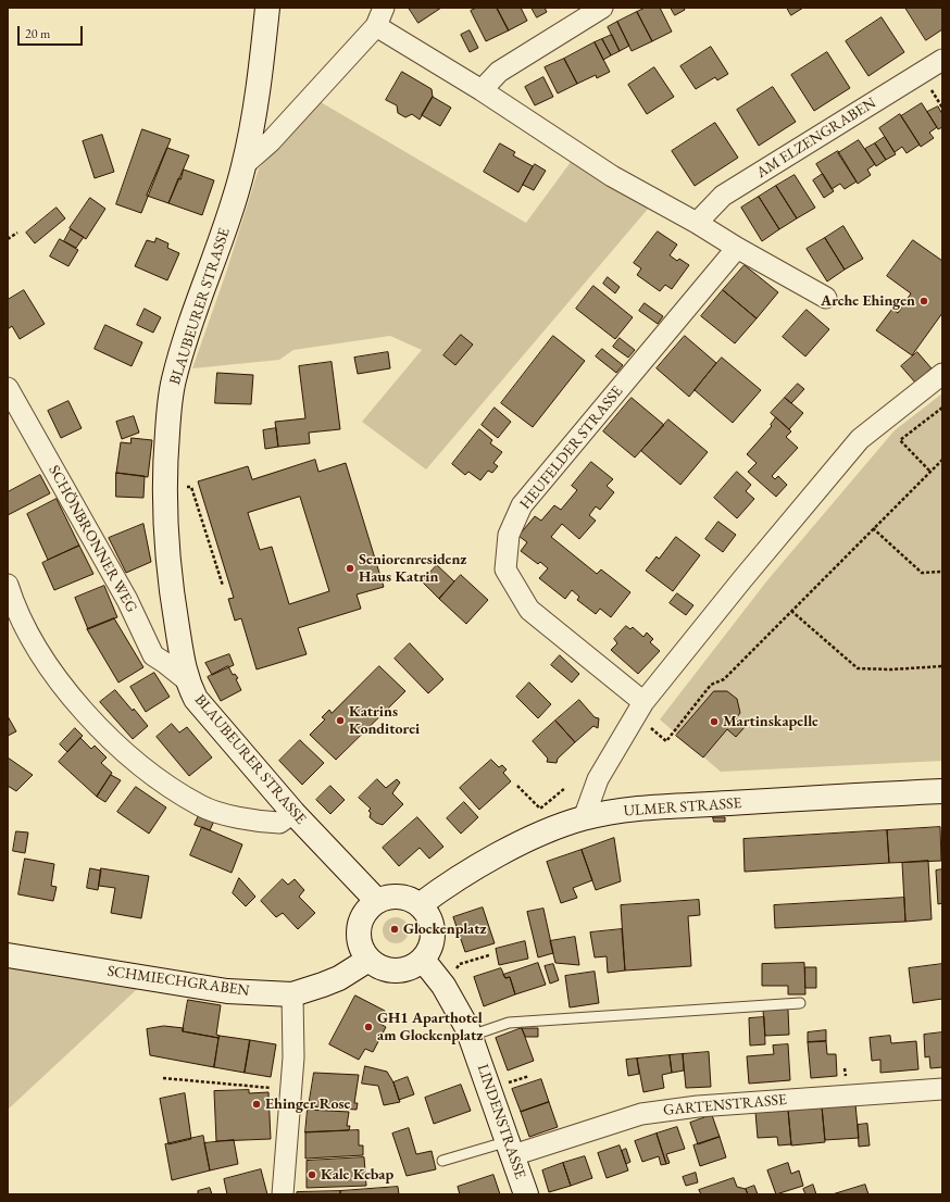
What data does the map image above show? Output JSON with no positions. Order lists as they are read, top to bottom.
{
  "streets": {
    "street": [
      "AM ELZENGRABEN",
      "BLAUBEURER STRASSE",
      "HEUFELDER STRASSE",
      "SCHÖNBRONNER WEG",
      "ULMER STRASSE",
      "SCHMIECHGRABEN",
      "GARTENSTRASSE",
      "LINDENSTRASSE"
    ]
  },
  "crossings": [
    ["BLAUBEURER STRASSE", "SCHÖNBRONNER WEG"],
    ["BLAUBEURER STRASSE", "ULMER STRASSE"],
    ["BLAUBEURER STRASSE", "SCHMIECHGRABEN"],
    ["BLAUBEURER STRASSE", "LINDENSTRASSE"],
    ["ULMER STRASSE", "SCHMIECHGRABEN"],
    ["ULMER STRASSE", "LINDENSTRASSE"],
    ["SCHMIECHGRABEN", "LINDENSTRASSE"],
    ["GARTENSTRASSE", "LINDENSTRASSE"]
  ],
  "places": [
    "Arche Ehingen",
    "Seniorenresidenz Haus Katrin",
    "Katrins Konditorei",
    "Martinskapelle",
    "Glockenplatz",
    "GH1 Aparthotel am Glockenplatz",
    "Ehinger Rose",
    "Kale Kebap"
  ],
  "scale_bar": "20 m"
}
